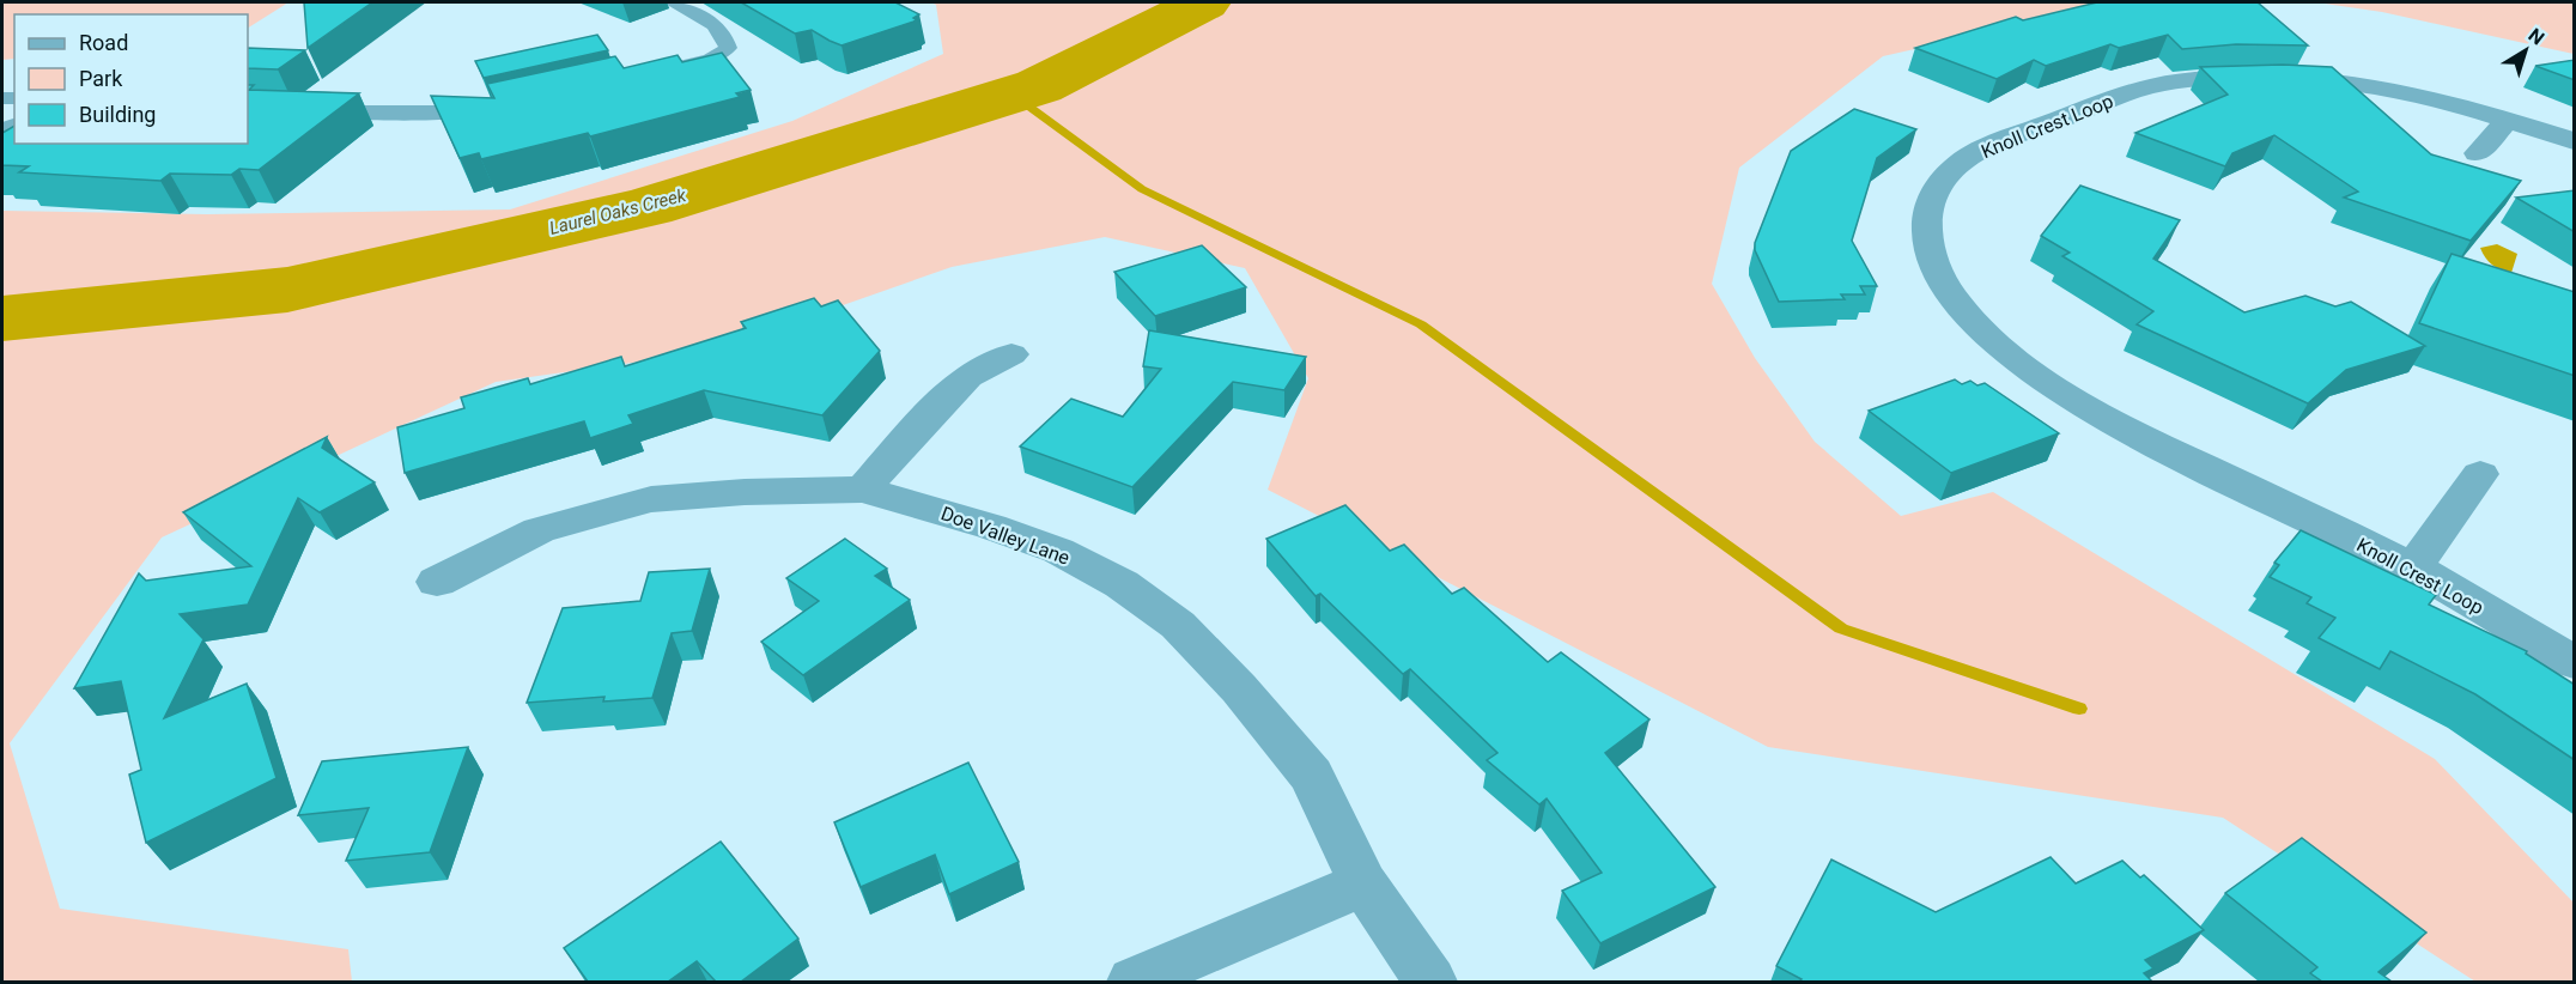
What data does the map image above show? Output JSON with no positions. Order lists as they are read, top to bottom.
{
  "streets": {
    "street": ["Knoll Crest Loop", "Doe Valley Lane"]
  },
  "water": ["Laurel Oaks Creek"],
  "legend": ["Road", "Park", "Building"],
  "north": "top right"
}
